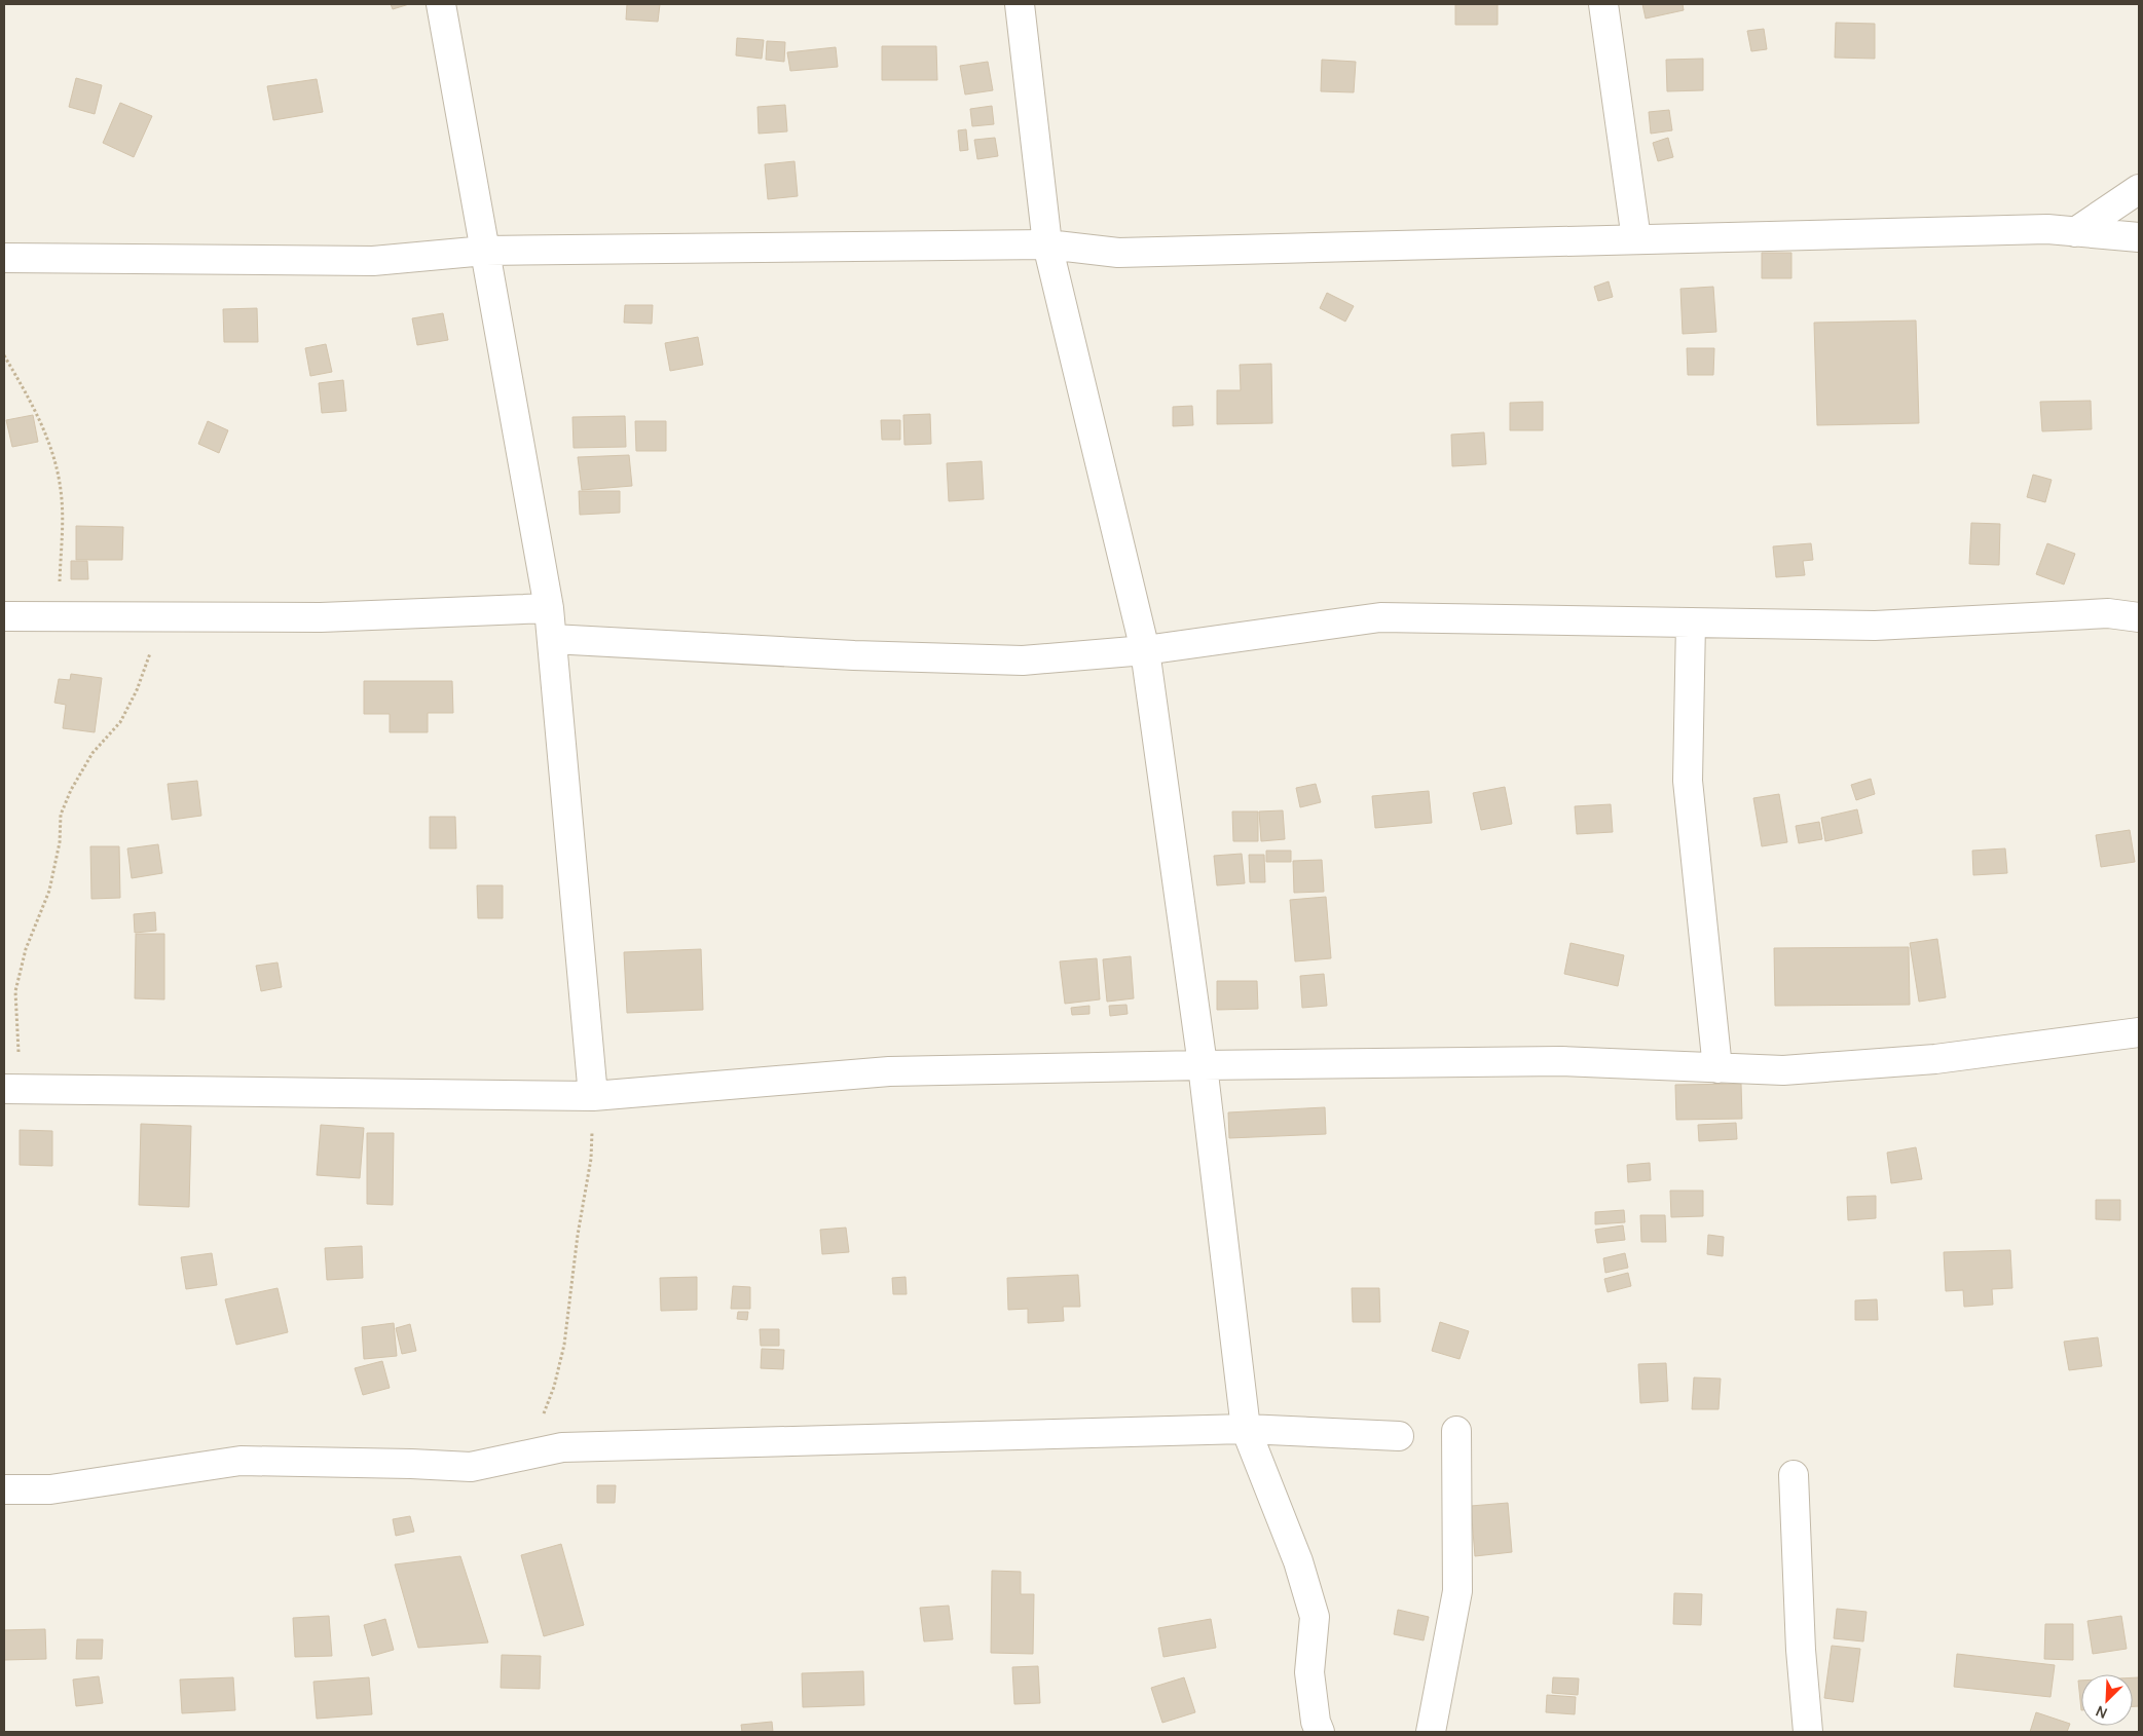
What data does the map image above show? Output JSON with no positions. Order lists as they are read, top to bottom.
{
  "north": "bottom left"
}
